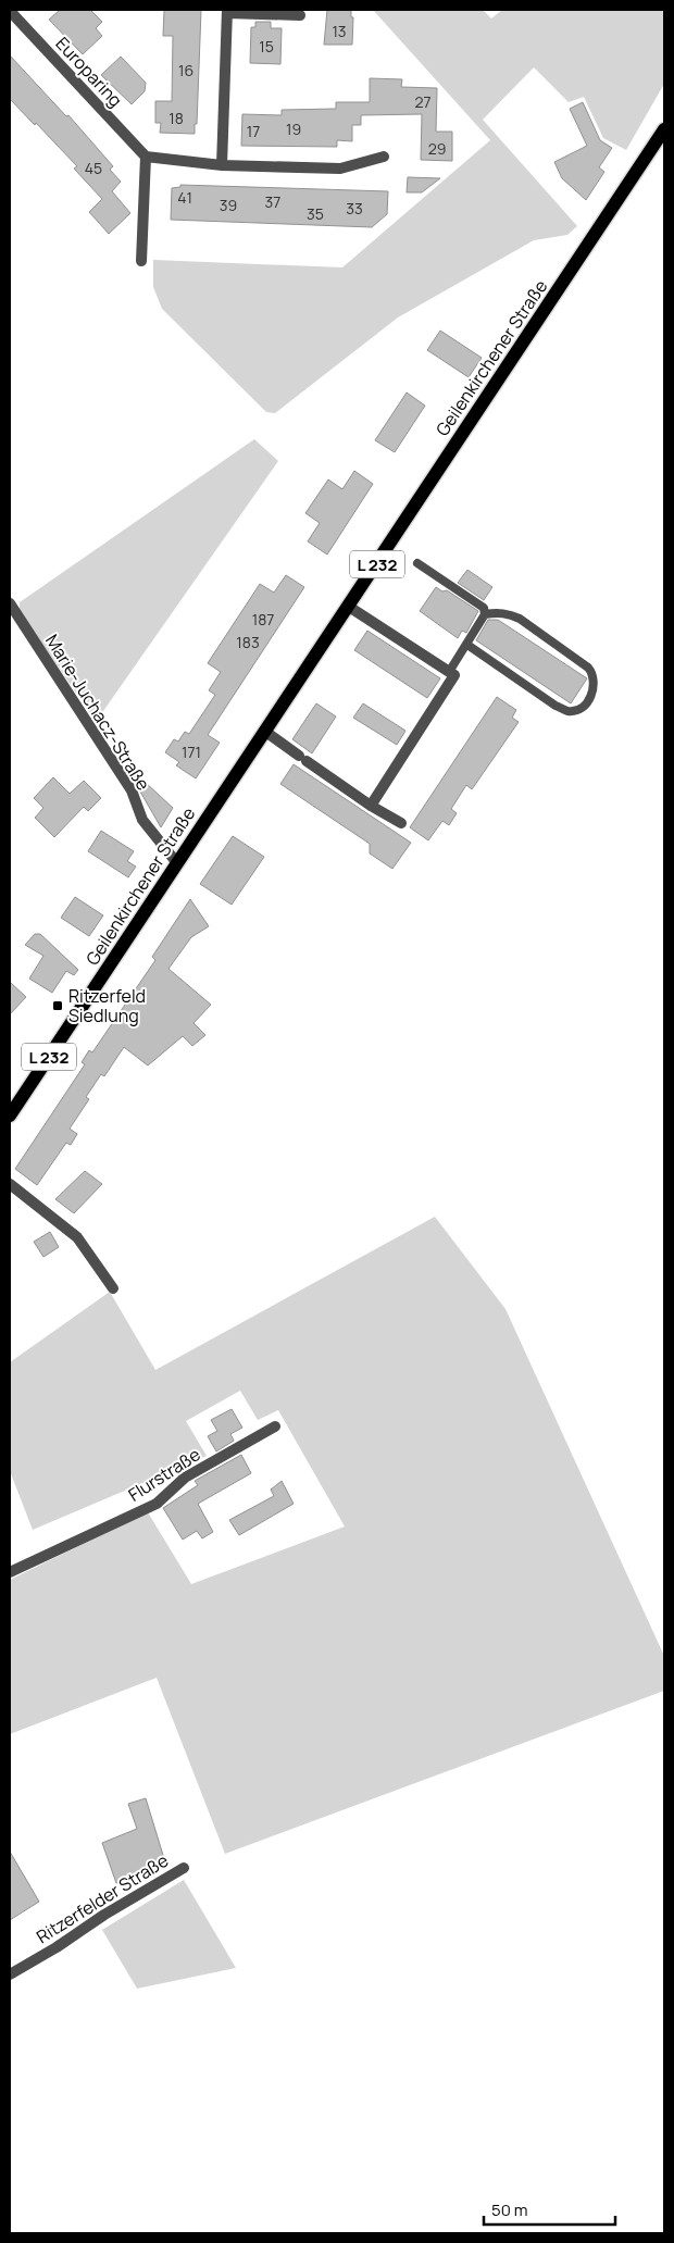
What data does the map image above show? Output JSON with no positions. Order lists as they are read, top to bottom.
{
  "streets": {
    "main road": ["Geilenkirchener Straße", "L 232"],
    "street": [
      "Europaring",
      "Marie-Juchacz-Straße",
      "Flurstraße",
      "Ritzerfelder Straße"
    ]
  },
  "crossings": [
    ["Geilenkirchener Straße", "Marie-Juchacz-Straße"]
  ],
  "places": {
    "transit": ["Ritzerfeld Siedlung"]
  },
  "house_numbers": [
    "13",
    "15",
    "16",
    "27",
    "18",
    "19",
    "17",
    "29",
    "45",
    "41",
    "37",
    "39",
    "33",
    "35",
    "187",
    "183",
    "171"
  ],
  "scale_bar": "50 m"
}
